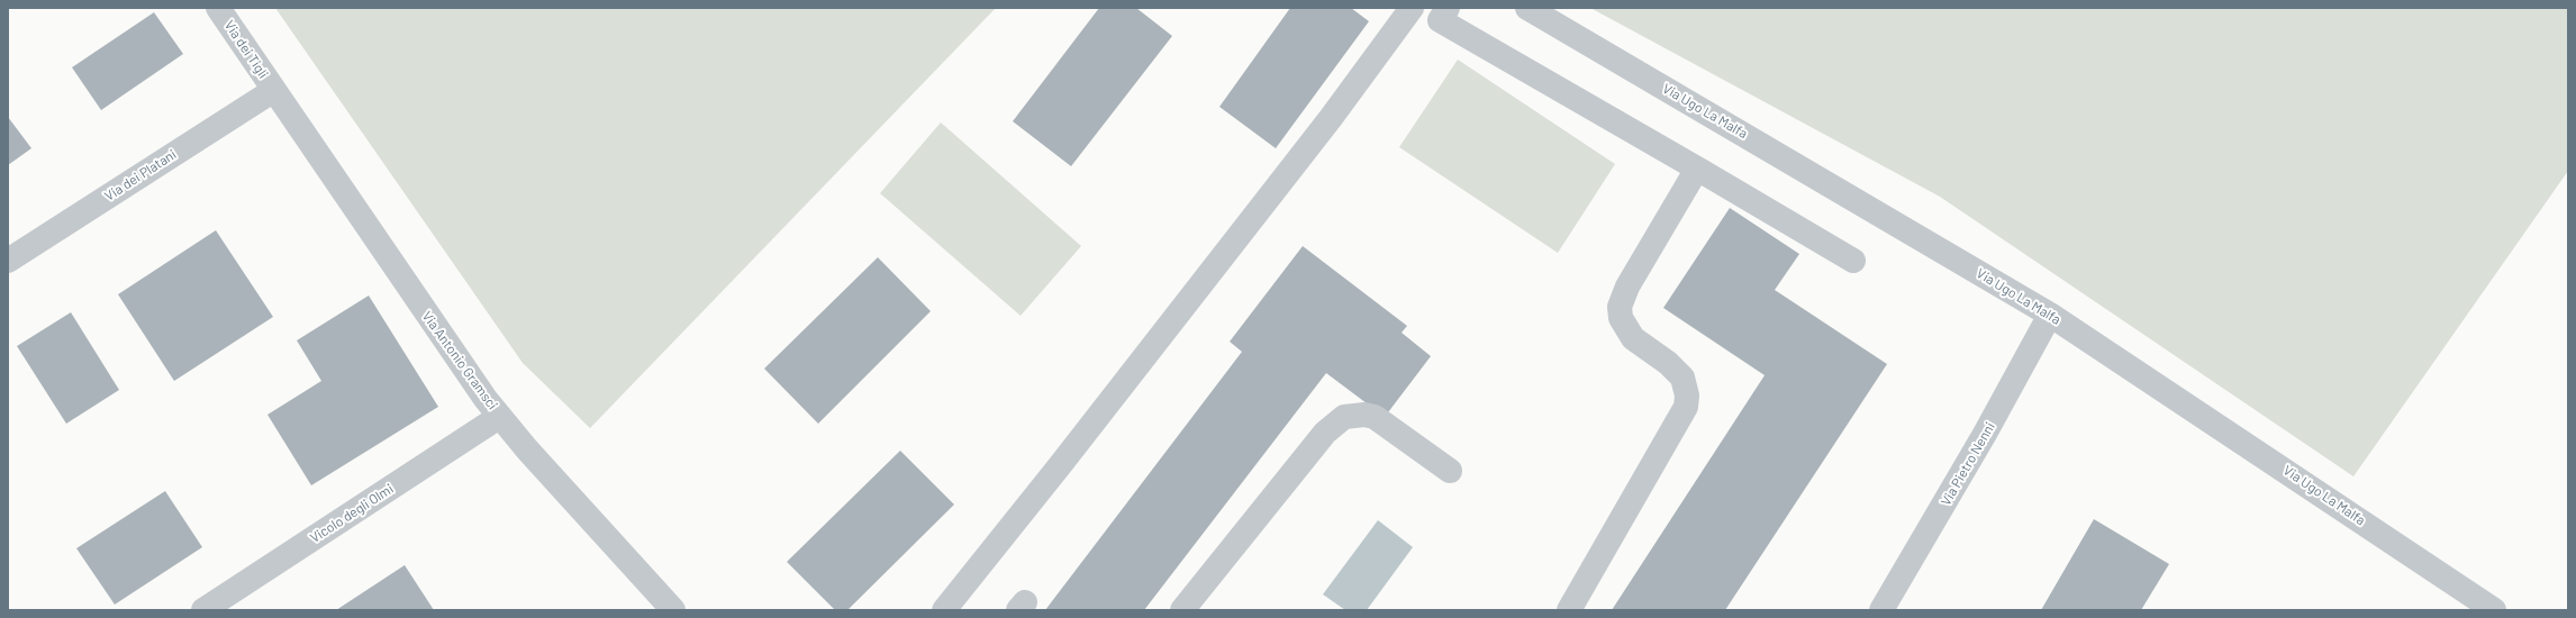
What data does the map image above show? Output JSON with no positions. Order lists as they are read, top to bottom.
{
  "streets": {
    "street": [
      "Via dei Tigli",
      "Via Ugo La Malfa",
      "Via dei Platani",
      "Via Antonio Gramsci",
      "Via Pietro Nenni",
      "Vicolo degli Olmi"
    ]
  },
  "crossings": [
    ["Via dei Tigli", "Via dei Platani"],
    ["Via dei Tigli", "Via Antonio Gramsci"],
    ["Via Ugo La Malfa", "Via Pietro Nenni"],
    ["Via dei Platani", "Via Antonio Gramsci"],
    ["Via Antonio Gramsci", "Vicolo degli Olmi"]
  ]
}
